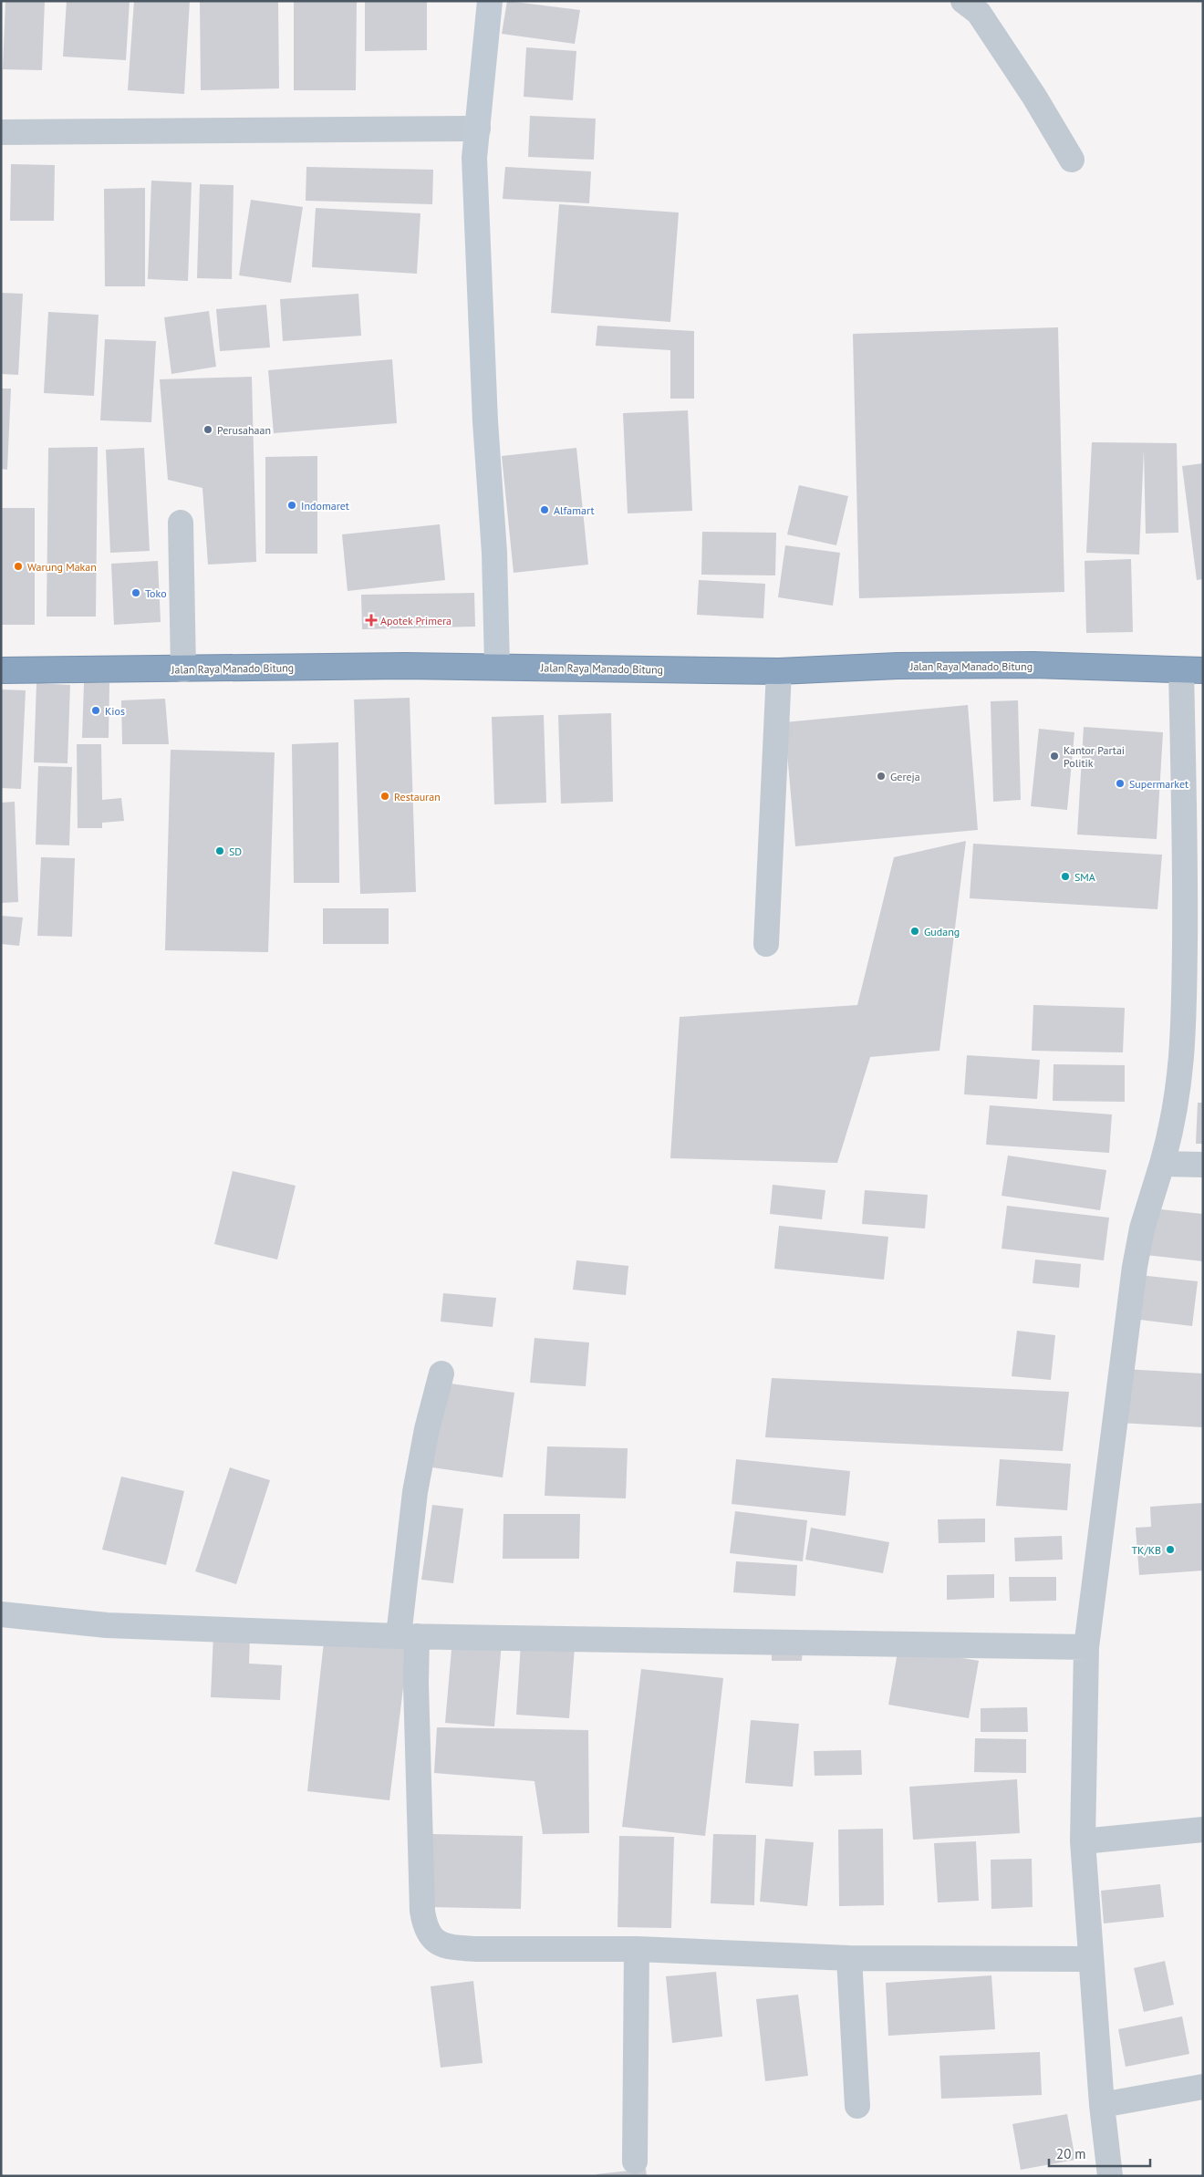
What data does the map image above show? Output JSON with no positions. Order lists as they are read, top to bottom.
{
  "streets": {
    "highway": ["Jalan Raya Manado Bitung"]
  },
  "places": {
    "other": [
      "Perusahaan",
      "Indomaret",
      "Alfamart",
      "Warung Makan",
      "Toko",
      "Kios",
      "Kantor Partai Politik",
      "Gereja",
      "Supermarket",
      "Restauran",
      "SD",
      "SMA",
      "Gudang",
      "TK/KB"
    ],
    "health": ["Apotek Primera"]
  },
  "scale_bar": "20 m"
}
